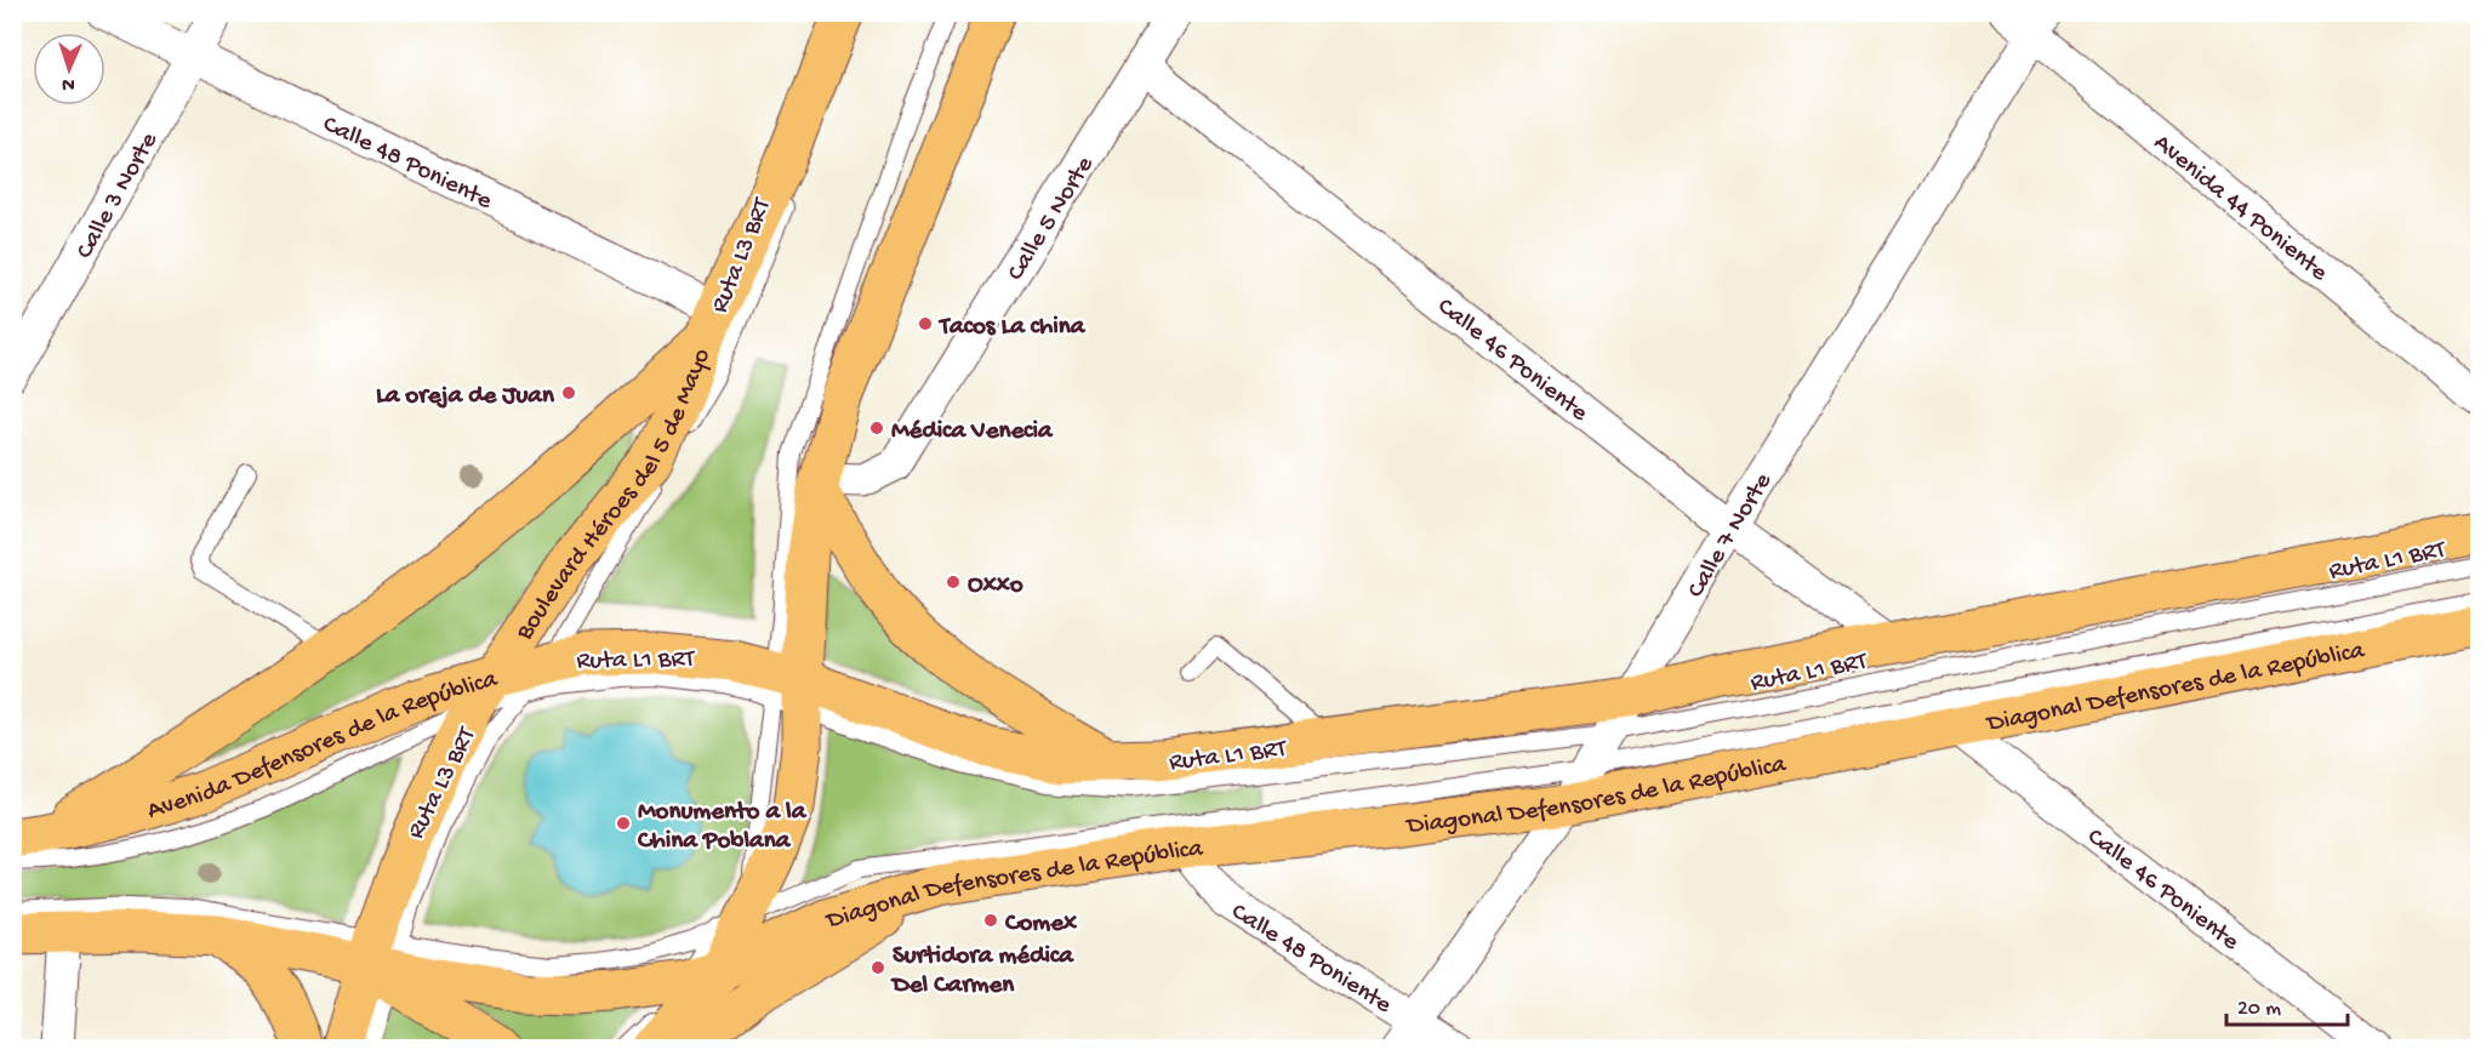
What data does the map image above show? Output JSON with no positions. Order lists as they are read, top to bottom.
{
  "streets": {
    "main road": ["Boulevard Héroes del 5 de Mayo", "Diagonal Defensores de la República", "Avenida Defensores de la República"],
    "street": [
      "Calle 48 Poniente",
      "Calle 3 Norte",
      "Avenida 44 Poniente",
      "Calle 5 Norte",
      "Calle 46 Poniente",
      "Calle 7 Norte"
    ],
    "lane": ["Ruta L3 BRT", "Ruta L1 BRT"]
  },
  "crossings": [
    ["Calle 48 Poniente", "Calle 3 Norte"],
    ["Calle 48 Poniente", "Boulevard Héroes del 5 de Mayo"],
    ["Calle 48 Poniente", "Calle 7 Norte"],
    ["Calle 48 Poniente", "Diagonal Defensores de la República"],
    ["Avenida 44 Poniente", "Calle 7 Norte"],
    ["Calle 5 Norte", "Calle 46 Poniente"],
    ["Ruta L3 BRT", "Boulevard Héroes del 5 de Mayo"],
    ["Ruta L3 BRT", "Avenida Defensores de la República"],
    ["Calle 46 Poniente", "Calle 7 Norte"],
    ["Calle 46 Poniente", "Diagonal Defensores de la República"],
    ["Boulevard Héroes del 5 de Mayo", "Avenida Defensores de la República"],
    ["Calle 7 Norte", "Ruta L1 BRT"],
    ["Calle 7 Norte", "Diagonal Defensores de la República"],
    ["Ruta L1 BRT", "Avenida Defensores de la República"]
  ],
  "places": [
    "Tacos La china",
    "La oreja de Juan",
    "Médica Venecia",
    "Oxxo",
    "Monumento a la China Poblana",
    "Comex",
    "Surtidora médica Del Carmen"
  ],
  "scale_bar": "20 m",
  "north": "bottom"
}
